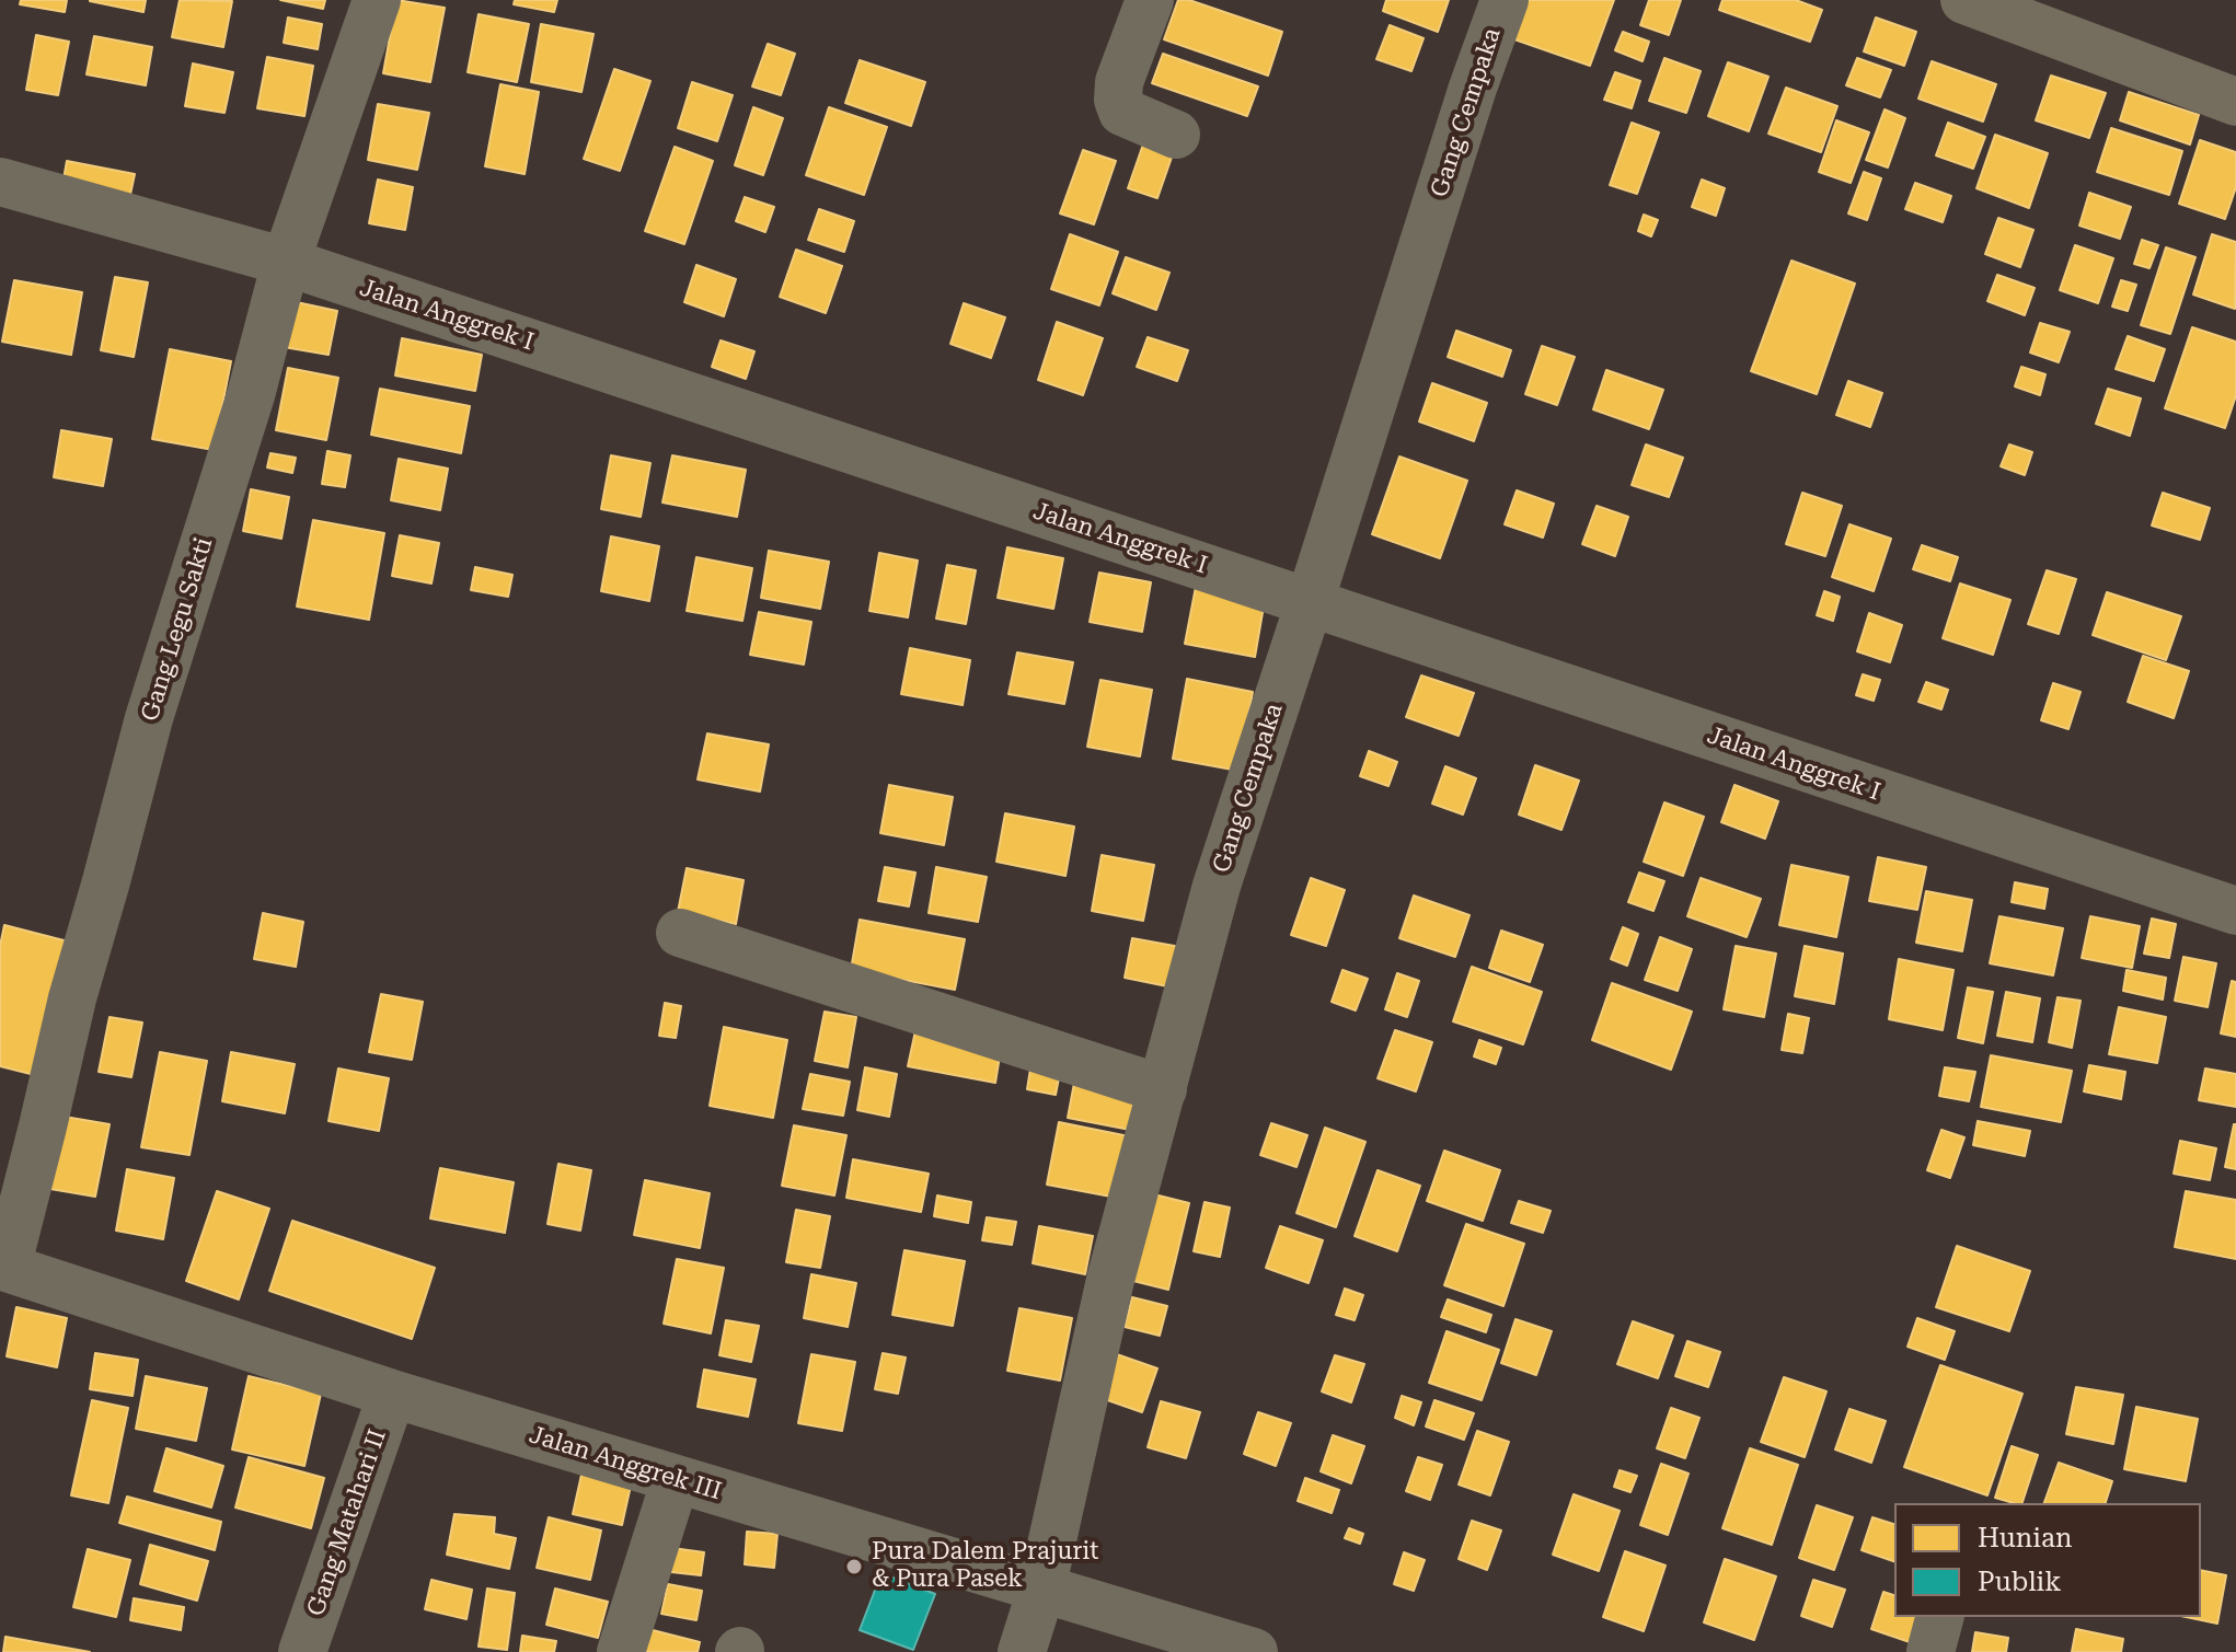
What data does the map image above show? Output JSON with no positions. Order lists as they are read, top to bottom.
{
  "streets": {
    "street": [
      "Gang Cempaka",
      "Jalan Anggrek I",
      "Gang Legu Sakti",
      "Jalan Anggrek III",
      "Gang Matahari II"
    ]
  },
  "crossings": [
    ["Gang Cempaka", "Jalan Anggrek I"],
    ["Gang Cempaka", "Jalan Anggrek III"],
    ["Jalan Anggrek I", "Gang Legu Sakti"],
    ["Gang Legu Sakti", "Jalan Anggrek III"],
    ["Jalan Anggrek III", "Gang Matahari II"]
  ],
  "places": ["Pura Dalem Prajurit & Pura Pasek"],
  "legend": ["Hunian", "Publik"]
}
